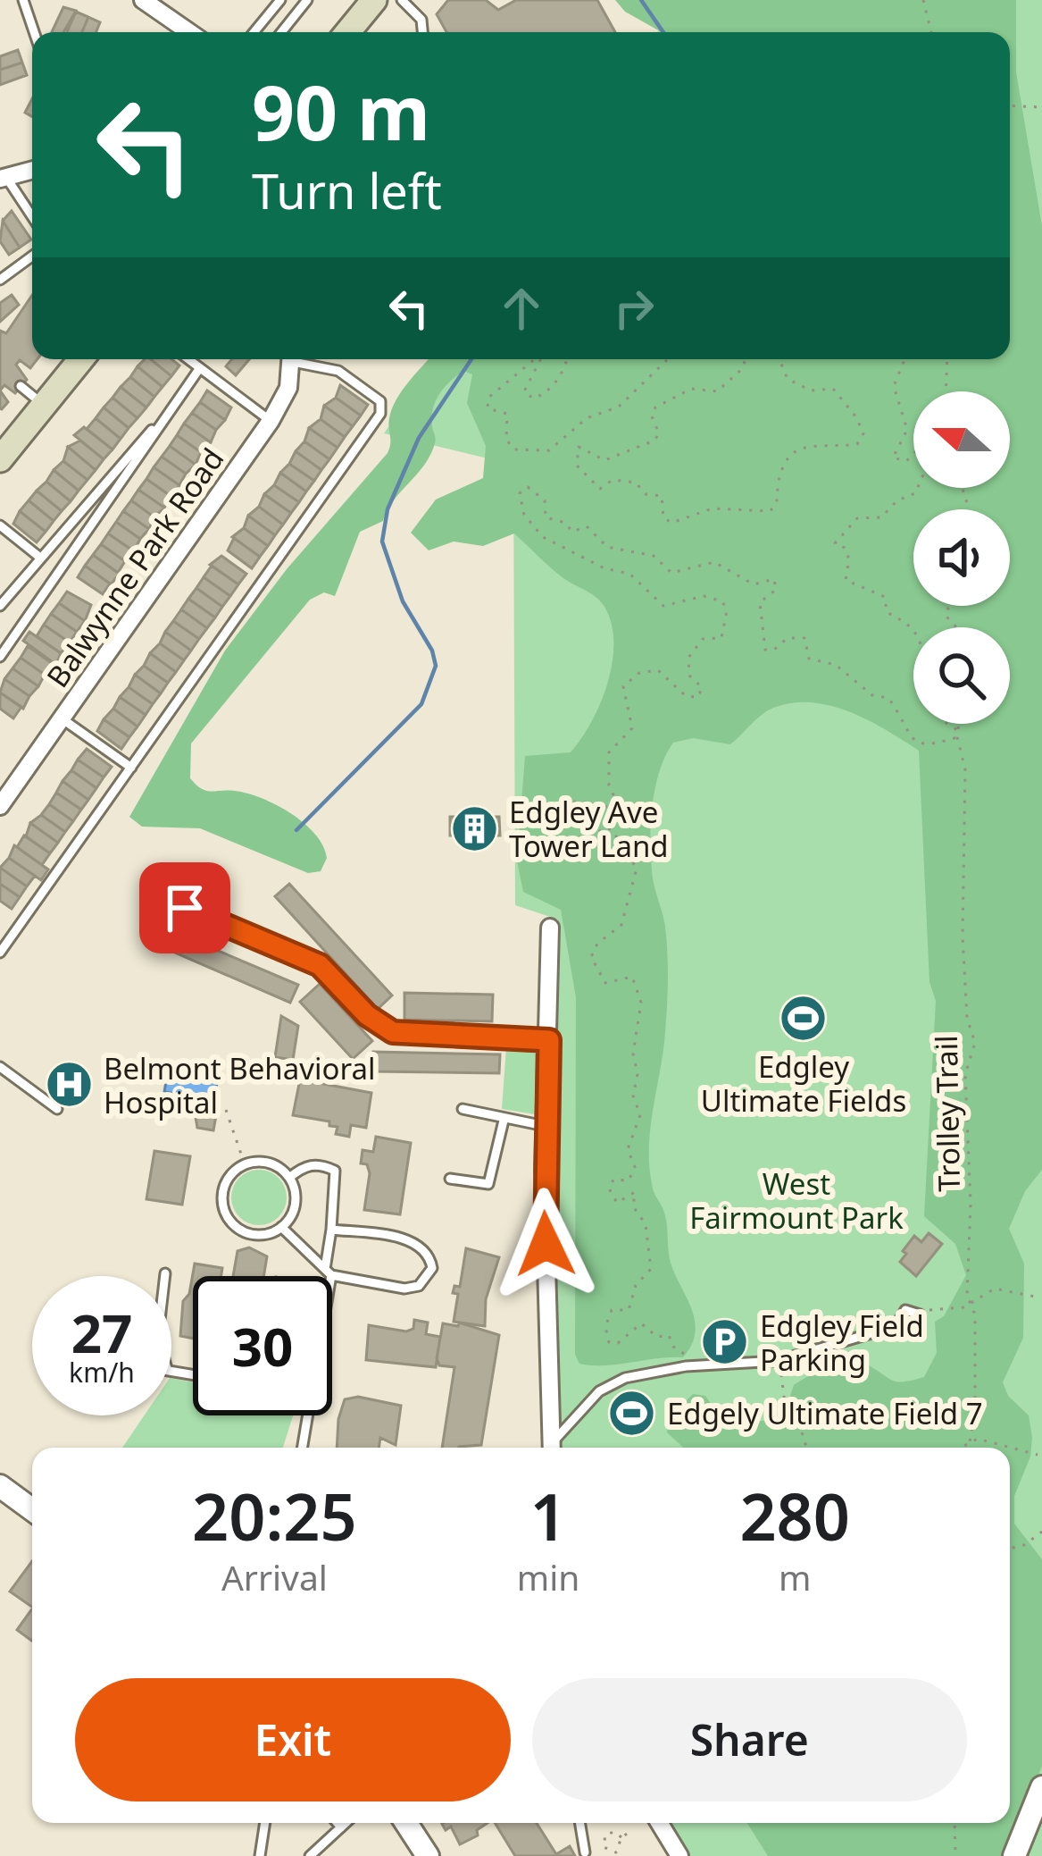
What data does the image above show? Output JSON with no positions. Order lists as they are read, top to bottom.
{
  "streets": {
    "street": ["Balwynne Park Road"],
    "path": ["Trolley Trail"]
  },
  "parks": ["West Fairmount Park"],
  "places": {
    "building": ["Edgley Ave Tower Land"],
    "sports": ["Edgley Ultimate Fields", "Edgely Ultimate Field 7"],
    "hospital": ["Belmont Behavioral Hospital"],
    "parking": ["Edgley Field Parking"]
  },
  "north": "left",
  "page": {
    "turn": ["90 m", "Turn left"],
    "speed": "27 km/h",
    "limit": "30",
    "eta": [
      "20:25",
      "Arrival",
      "1",
      "min",
      "280",
      "m"
    ],
    "buttons": ["Exit", "Share"]
  }
}
